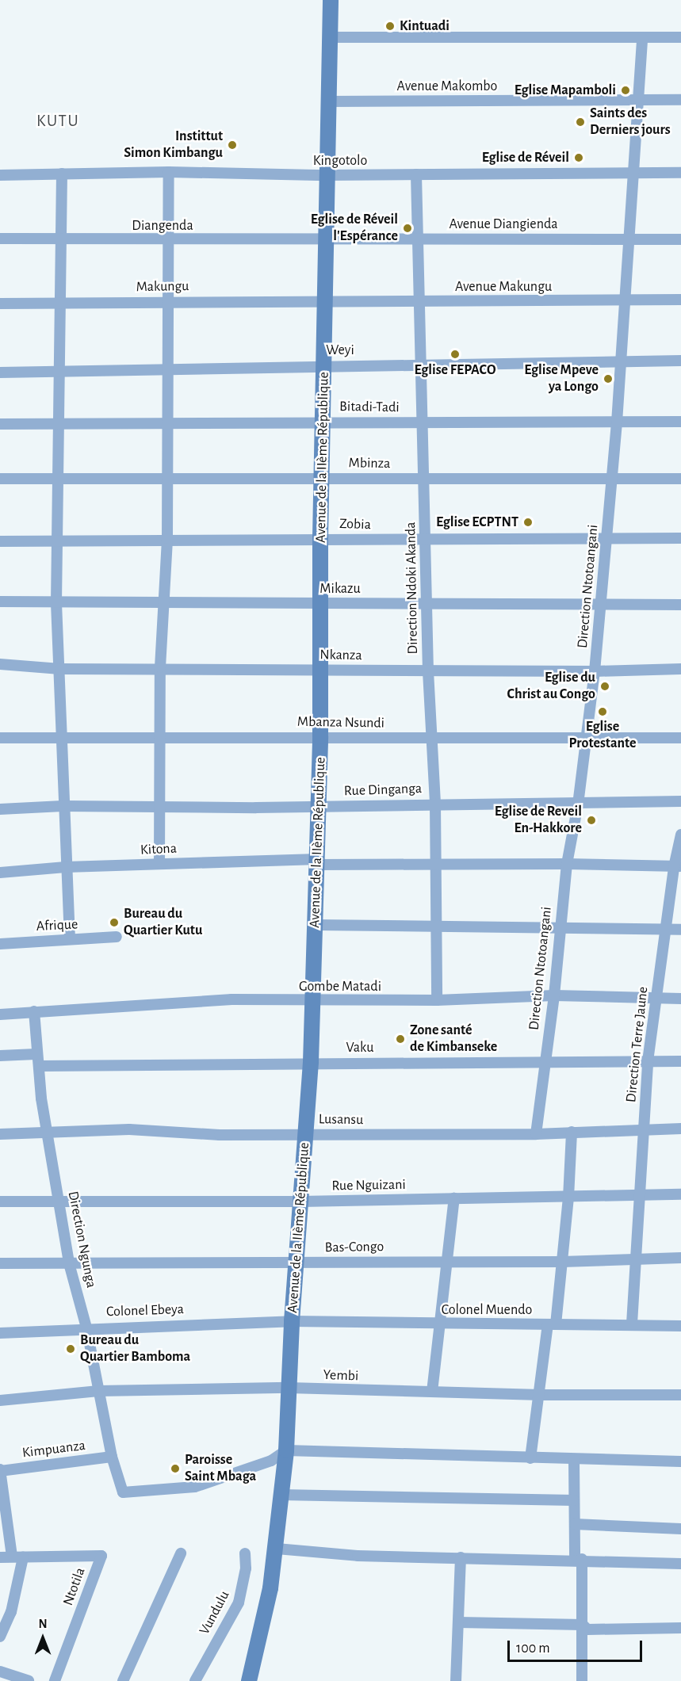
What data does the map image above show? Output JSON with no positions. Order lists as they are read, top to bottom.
{
  "streets": {
    "street": [
      "Avenue Makombo",
      "Kingotolo",
      "Avenue Diangienda",
      "Diangenda",
      "Makungu",
      "Avenue Makungu",
      "Weyi",
      "Bitadi-Tadi",
      "Avenue de la IIème République",
      "Mbinza",
      "Zobia",
      "Direction Ntotoangani",
      "Direction Ndoki Akanda",
      "Mikazu",
      "Nkanza",
      "Mbanza Nsundi",
      "Rue Dinganga",
      "Kitona",
      "Afrique",
      "Gombe Matadi",
      "Direction Terre Jaune",
      "Vaku",
      "Lusansu",
      "Rue Nguizani",
      "Direction Ngunga",
      "Bas-Congo",
      "Colonel Muendo",
      "Colonel Ebeya",
      "Yembi",
      "Kimpuanza",
      "Ntotila",
      "Vundulu"
    ]
  },
  "crossings": [
    ["Avenue Makombo", "Avenue de la IIème République"],
    ["Avenue Makombo", "Direction Ntotoangani"],
    ["Kingotolo", "Avenue de la IIème République"],
    ["Kingotolo", "Direction Ntotoangani"],
    ["Kingotolo", "Direction Ndoki Akanda"],
    ["Avenue Diangienda", "Diangenda"],
    ["Avenue Diangienda", "Avenue de la IIème République"],
    ["Avenue Diangienda", "Direction Ntotoangani"],
    ["Avenue Diangienda", "Direction Ndoki Akanda"],
    ["Diangenda", "Avenue de la IIème République"],
    ["Makungu", "Avenue Makungu"],
    ["Makungu", "Avenue de la IIème République"],
    ["Avenue Makungu", "Avenue de la IIème République"],
    ["Avenue Makungu", "Direction Ntotoangani"],
    ["Avenue Makungu", "Direction Ndoki Akanda"],
    ["Weyi", "Avenue de la IIème République"],
    ["Weyi", "Direction Ntotoangani"],
    ["Weyi", "Direction Ndoki Akanda"],
    ["Bitadi-Tadi", "Avenue de la IIème République"],
    ["Bitadi-Tadi", "Direction Ntotoangani"],
    ["Bitadi-Tadi", "Direction Ndoki Akanda"],
    ["Avenue de la IIème République", "Mbinza"],
    ["Avenue de la IIème République", "Zobia"],
    ["Avenue de la IIème République", "Mikazu"],
    ["Avenue de la IIème République", "Nkanza"],
    ["Avenue de la IIème République", "Mbanza Nsundi"],
    ["Avenue de la IIème République", "Rue Dinganga"],
    ["Avenue de la IIème République", "Kitona"],
    ["Avenue de la IIème République", "Gombe Matadi"],
    ["Avenue de la IIème République", "Vaku"],
    ["Avenue de la IIème République", "Lusansu"],
    ["Avenue de la IIème République", "Rue Nguizani"],
    ["Avenue de la IIème République", "Direction Ngunga"],
    ["Avenue de la IIème République", "Bas-Congo"],
    ["Avenue de la IIème République", "Colonel Muendo"],
    ["Avenue de la IIème République", "Colonel Ebeya"],
    ["Avenue de la IIème République", "Yembi"],
    ["Mbinza", "Direction Ntotoangani"],
    ["Mbinza", "Direction Ndoki Akanda"],
    ["Zobia", "Direction Ntotoangani"],
    ["Zobia", "Direction Ndoki Akanda"],
    ["Direction Ntotoangani", "Mikazu"],
    ["Direction Ntotoangani", "Nkanza"],
    ["Direction Ntotoangani", "Mbanza Nsundi"],
    ["Direction Ntotoangani", "Rue Dinganga"],
    ["Direction Ntotoangani", "Kitona"],
    ["Direction Ntotoangani", "Gombe Matadi"],
    ["Direction Ntotoangani", "Vaku"],
    ["Direction Ntotoangani", "Lusansu"],
    ["Direction Ndoki Akanda", "Mikazu"],
    ["Direction Ndoki Akanda", "Nkanza"],
    ["Direction Ndoki Akanda", "Mbanza Nsundi"],
    ["Direction Ndoki Akanda", "Rue Dinganga"],
    ["Direction Ndoki Akanda", "Kitona"],
    ["Direction Ndoki Akanda", "Gombe Matadi"],
    ["Kitona", "Direction Terre Jaune"],
    ["Gombe Matadi", "Direction Terre Jaune"],
    ["Gombe Matadi", "Direction Ngunga"],
    ["Direction Terre Jaune", "Vaku"],
    ["Direction Terre Jaune", "Lusansu"],
    ["Direction Terre Jaune", "Rue Nguizani"],
    ["Direction Terre Jaune", "Bas-Congo"],
    ["Direction Terre Jaune", "Colonel Muendo"],
    ["Vaku", "Direction Ngunga"],
    ["Lusansu", "Direction Ngunga"],
    ["Rue Nguizani", "Direction Ngunga"],
    ["Direction Ngunga", "Bas-Congo"],
    ["Direction Ngunga", "Colonel Ebeya"],
    ["Direction Ngunga", "Yembi"],
    ["Direction Ngunga", "Kimpuanza"],
    ["Colonel Muendo", "Colonel Ebeya"]
  ],
  "districts": ["KUTU"],
  "places": [
    "Kintuadi",
    "Eglise Mapamboli",
    "Saints des Derniers jours",
    "Instittut Simon Kimbangu",
    "Eglise de Réveil",
    "Eglise de Réveil l'Espérance",
    "Eglise FEPACO",
    "Eglise Mpeve ya Longo",
    "Eglise ECPTNT",
    "Eglise du Christ au Congo",
    "Eglise Protestante",
    "Eglise de Reveil En-Hakkore",
    "Bureau du Quartier Kutu",
    "Zone santé de Kimbanseke",
    "Bureau du Quartier Bamboma",
    "Paroisse Saint Mbaga"
  ],
  "scale_bar": "100 m",
  "north": "top"
}
